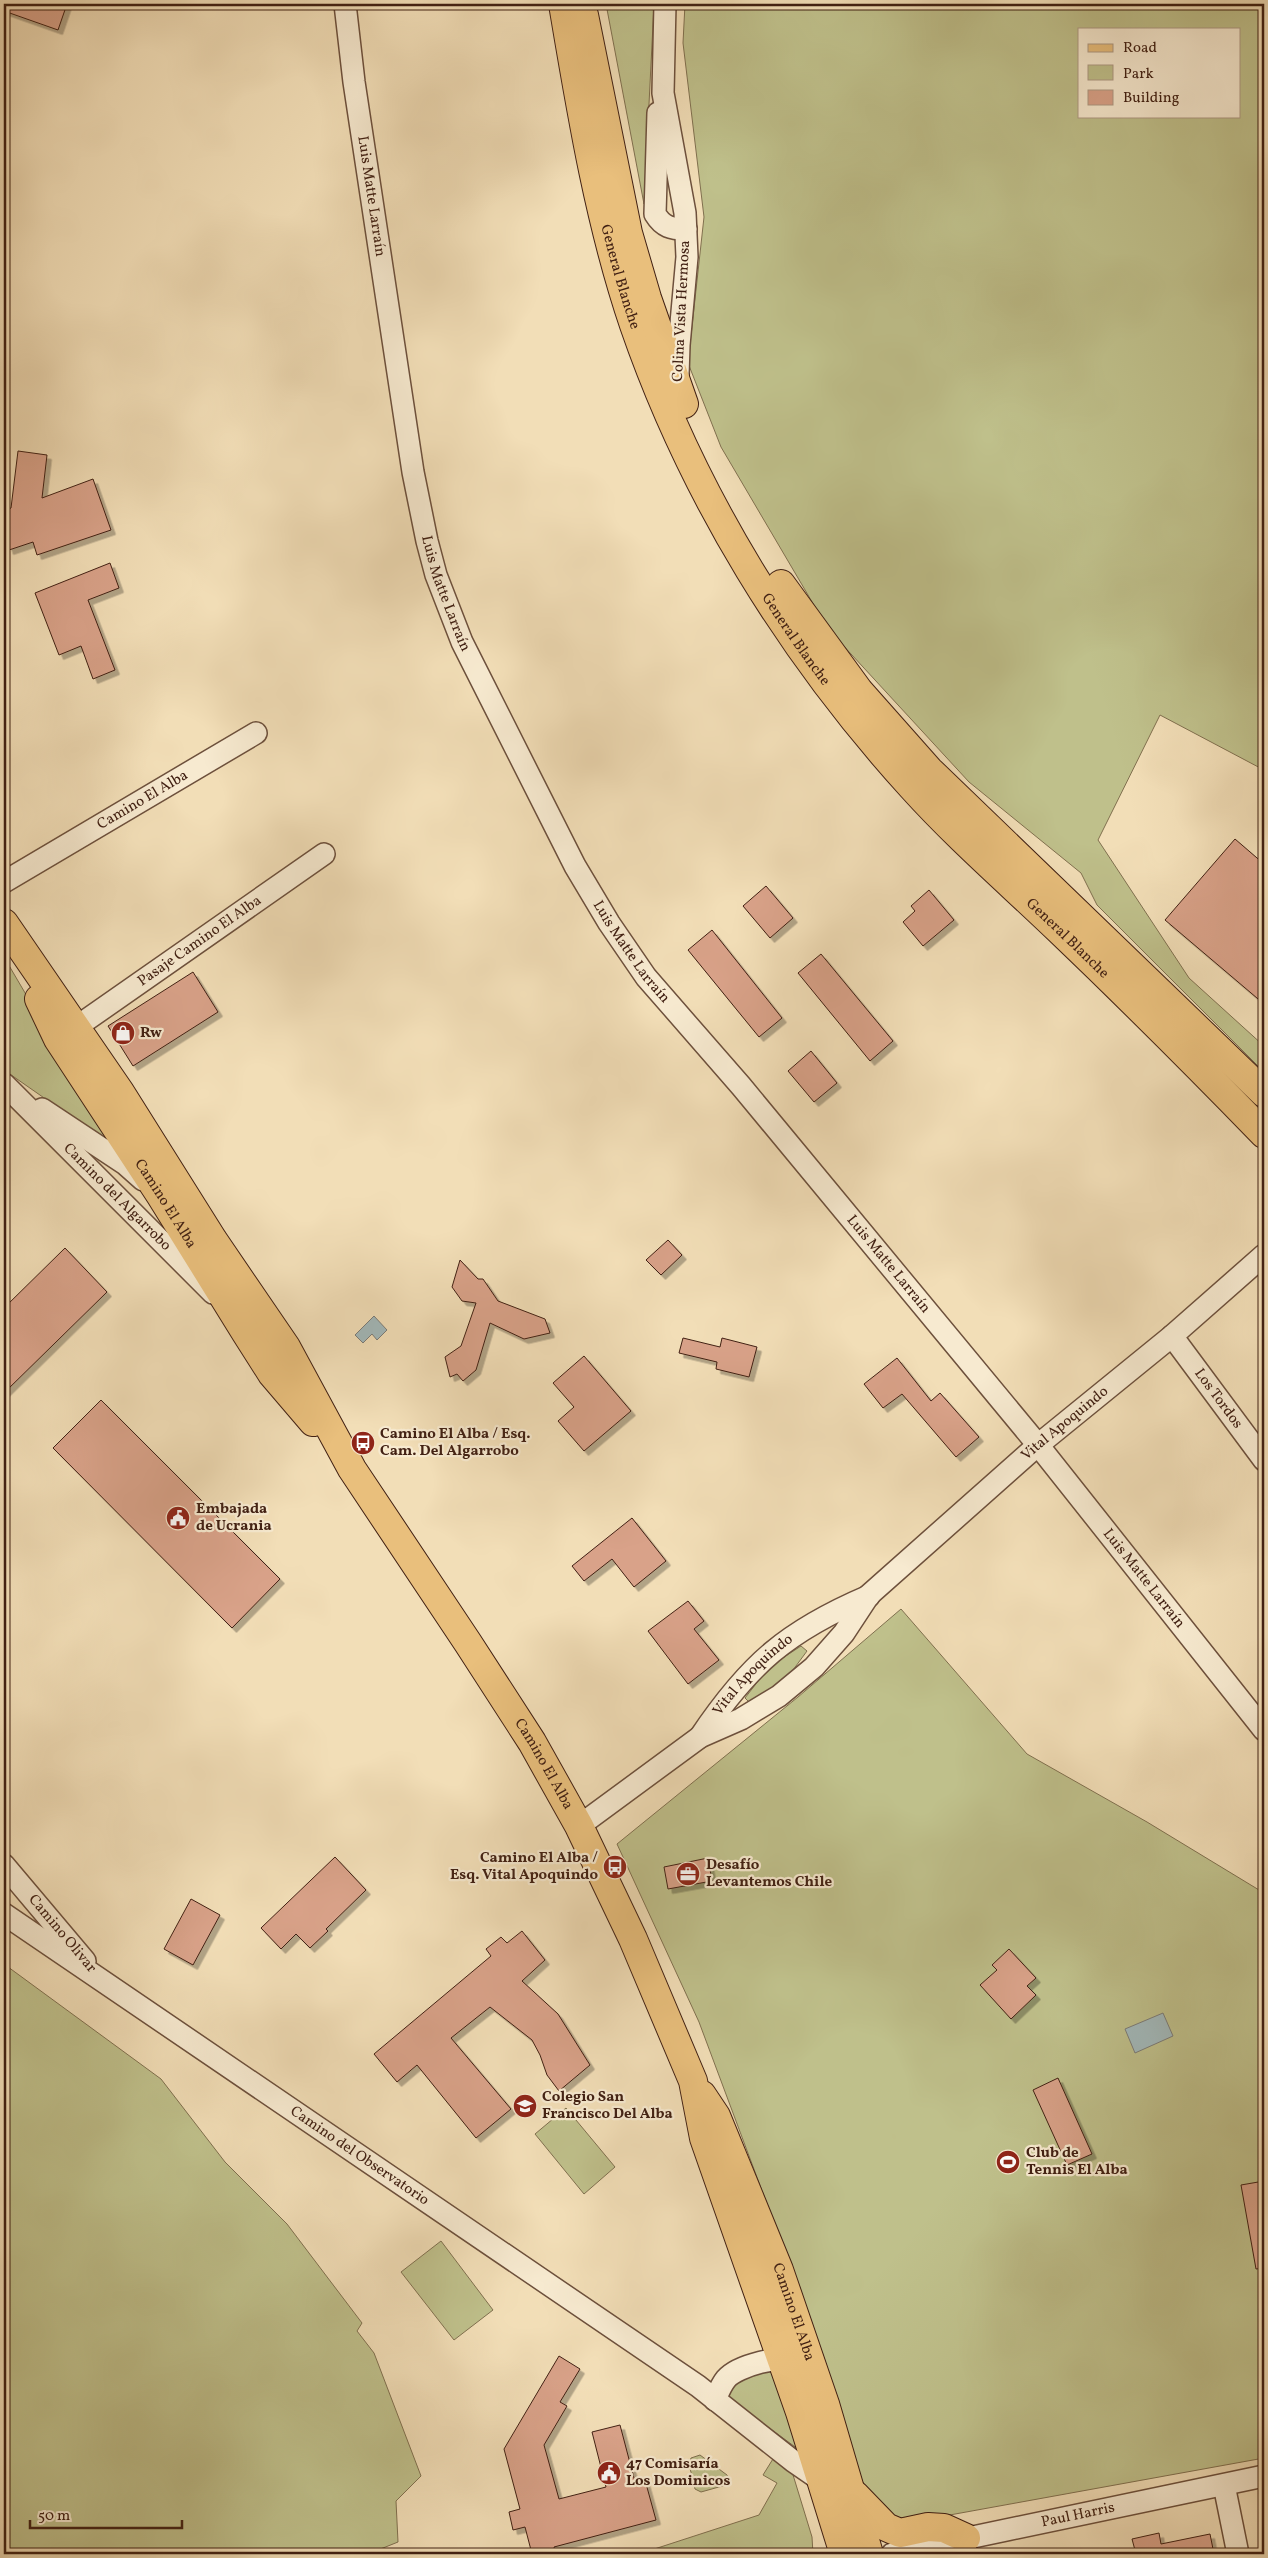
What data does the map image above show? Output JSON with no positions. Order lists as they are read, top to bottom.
{
  "streets": {
    "main road": ["General Blanche", "Camino El Alba"],
    "street": [
      "Luis Matte Larraín",
      "Colina Vista Hermosa",
      "Pasaje Camino El Alba",
      "Camino del Algarrobo",
      "Los Tordos",
      "Vital Apoquindo",
      "Camino Olivar",
      "Camino del Observatorio",
      "Paul Harris"
    ]
  },
  "crossings": [
    ["Luis Matte Larraín", "Vital Apoquindo"],
    ["General Blanche", "Colina Vista Hermosa"],
    ["Camino El Alba", "Pasaje Camino El Alba"],
    ["Camino El Alba", "Camino del Algarrobo"],
    ["Camino El Alba", "Vital Apoquindo"],
    ["Camino El Alba", "Camino del Observatorio"],
    ["Los Tordos", "Vital Apoquindo"],
    ["Camino Olivar", "Camino del Observatorio"]
  ],
  "places": {
    "shop": ["Rw"],
    "bus stop": ["Camino El Alba / Esq. Cam. Del Algarrobo", "Camino El Alba / Esq. Vital Apoquindo"],
    "public building": ["Embajada de Ucrania", "47 Comisaría Los Dominicos"],
    "office": ["Desafío Levantemos Chile"],
    "school or university": ["Colegio San Francisco Del Alba"],
    "sports": ["Club de Tennis El Alba"]
  },
  "legend": ["Road", "Park", "Building"],
  "scale_bar": "50 m"
}
